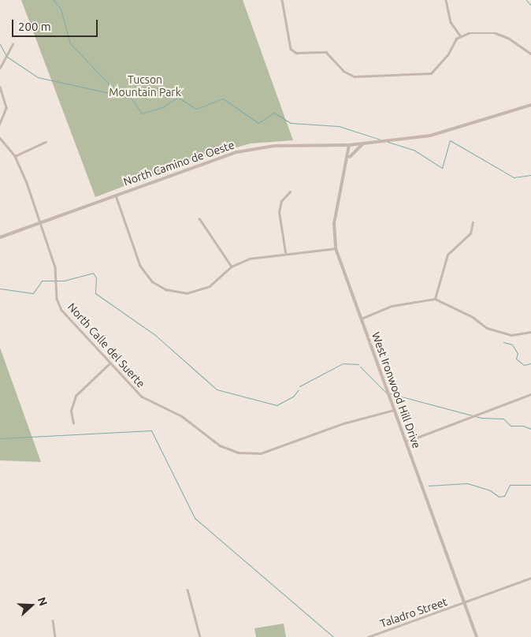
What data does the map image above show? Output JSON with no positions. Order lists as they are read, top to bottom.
{
  "streets": {
    "street": [
      "North Camino de Oeste",
      "North Calle del Suerte",
      "West Ironwood Hill Drive",
      "Taladro Street"
    ]
  },
  "crossings": [
    ["North Camino de Oeste", "North Calle del Suerte"],
    ["North Camino de Oeste", "West Ironwood Hill Drive"],
    ["North Calle del Suerte", "West Ironwood Hill Drive"],
    ["West Ironwood Hill Drive", "Taladro Street"]
  ],
  "parks": ["Tucson Mountain Park"],
  "scale_bar": "200 m",
  "north": "right"
}
